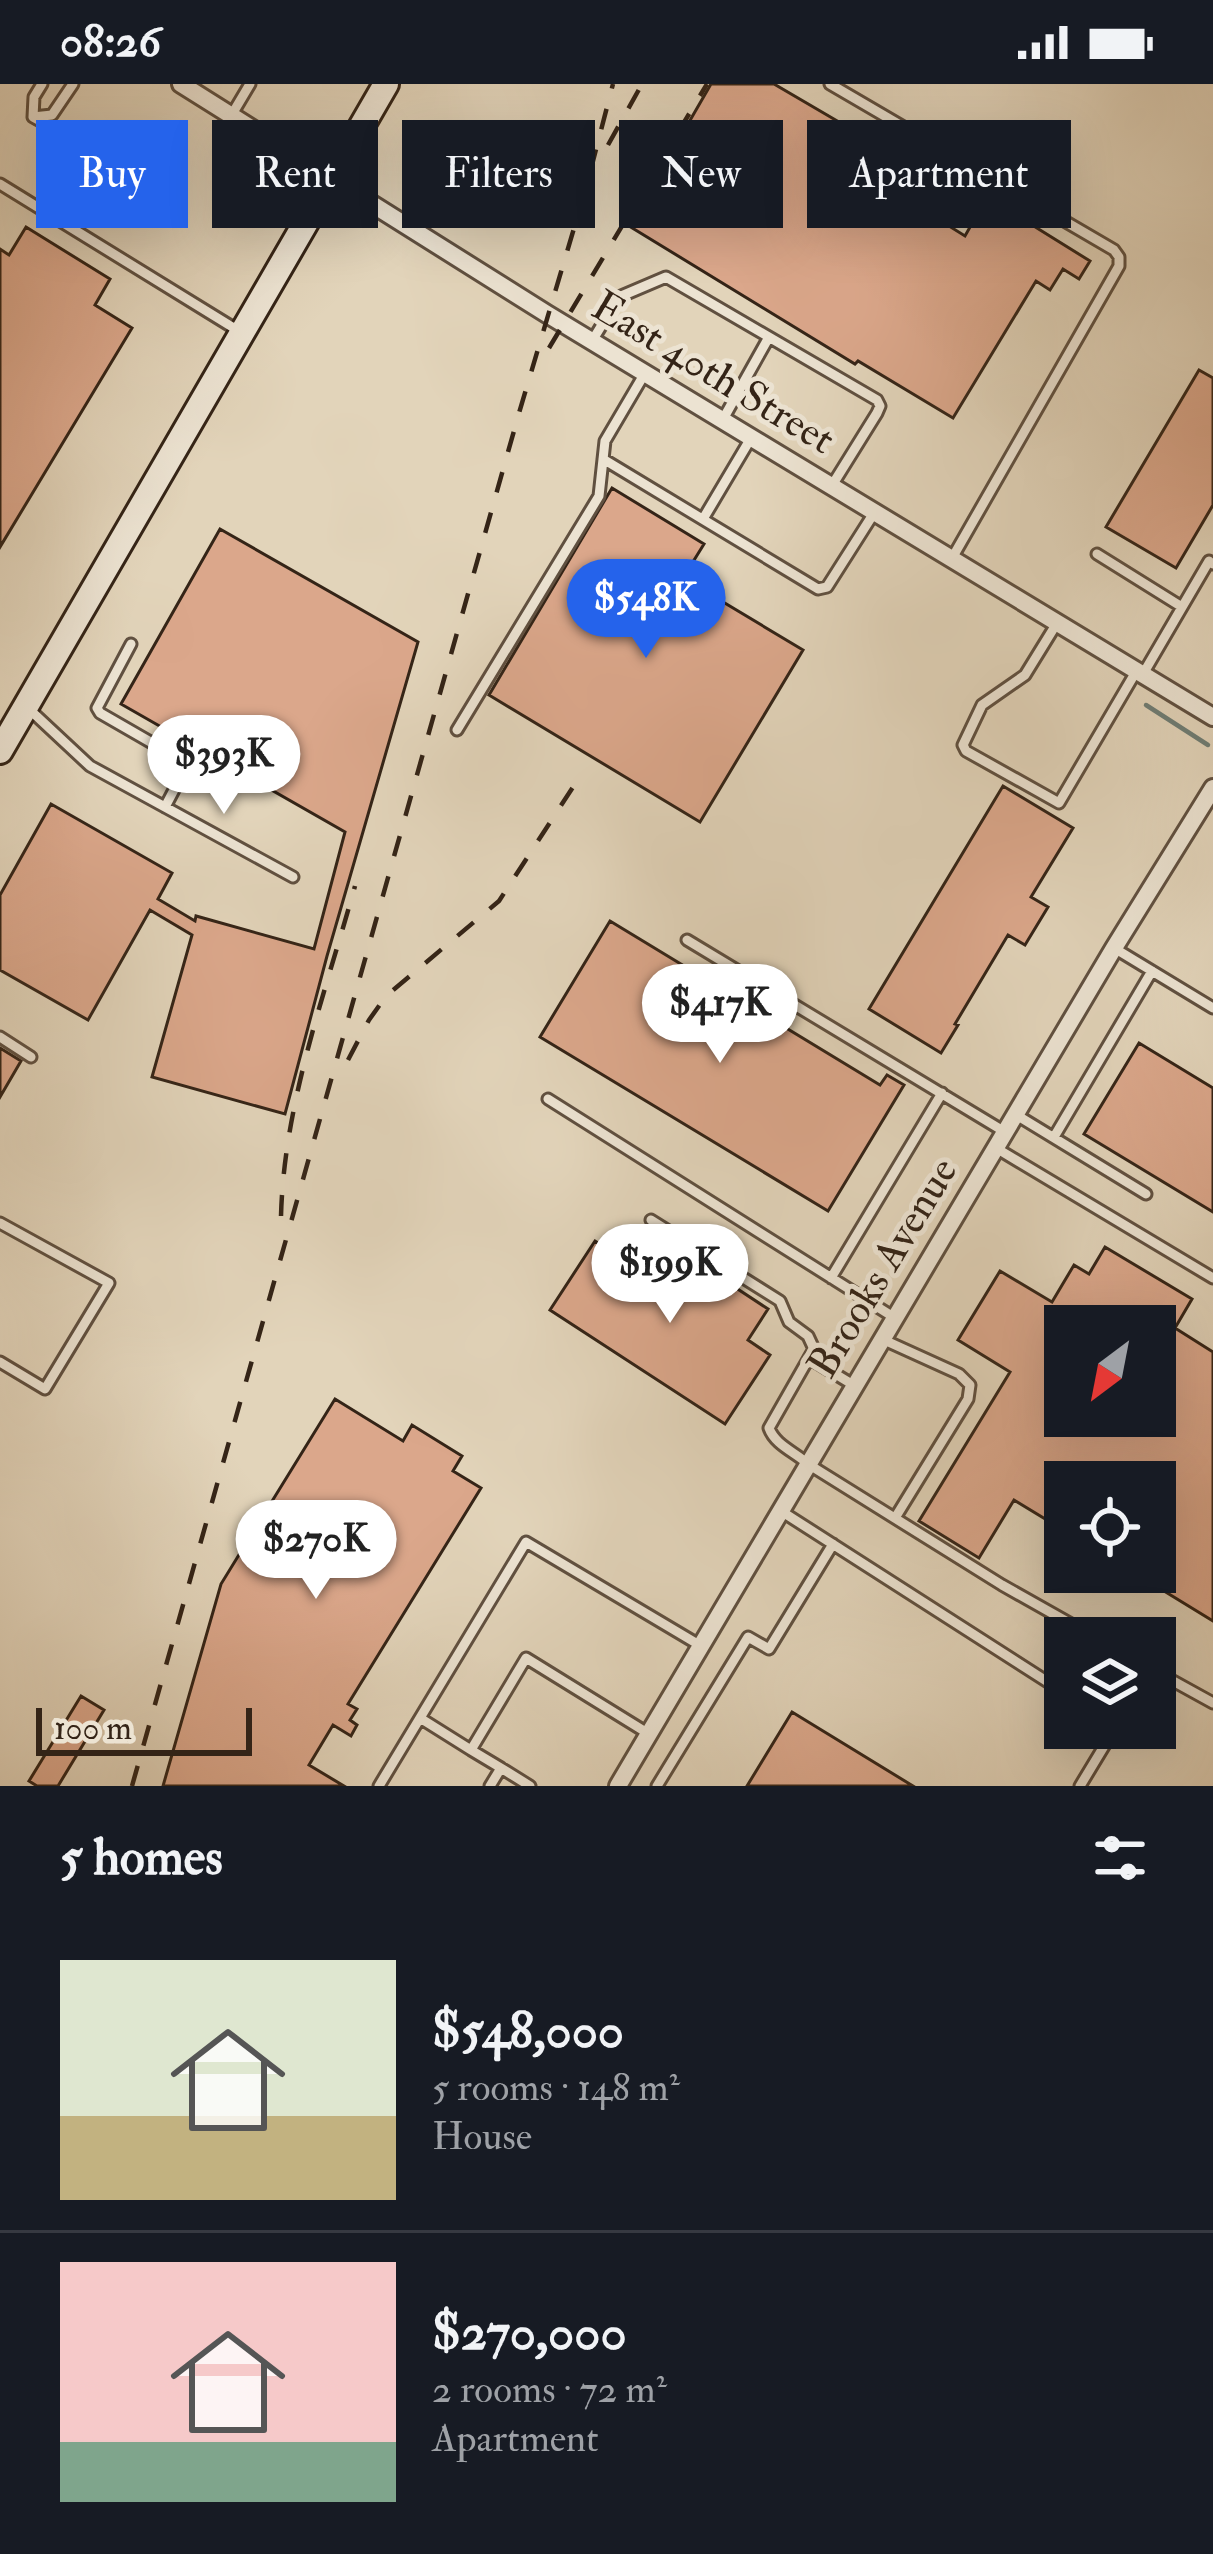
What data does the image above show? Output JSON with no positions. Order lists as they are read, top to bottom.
{
  "streets": {
    "street": ["East 40th Street", "Brooks Avenue"]
  },
  "scale_bar": "100 m",
  "north": "bottom left",
  "page": {
    "status": "08:26",
    "chip": [
      "Buy",
      "Rent",
      "Filters",
      "New",
      "Apartment"
    ],
    "price": [
      "$548K",
      "$393K",
      "$417K",
      "$199K",
      "$270K"
    ],
    "scale": "100 m",
    "heading": "5 homes",
    "list": [
      {
        "name": "$548,000",
        "note": "5 rooms · 148 m² · House"
      },
      {
        "name": "$270,000",
        "note": "2 rooms · 72 m² · Apartment"
      }
    ]
  }
}
